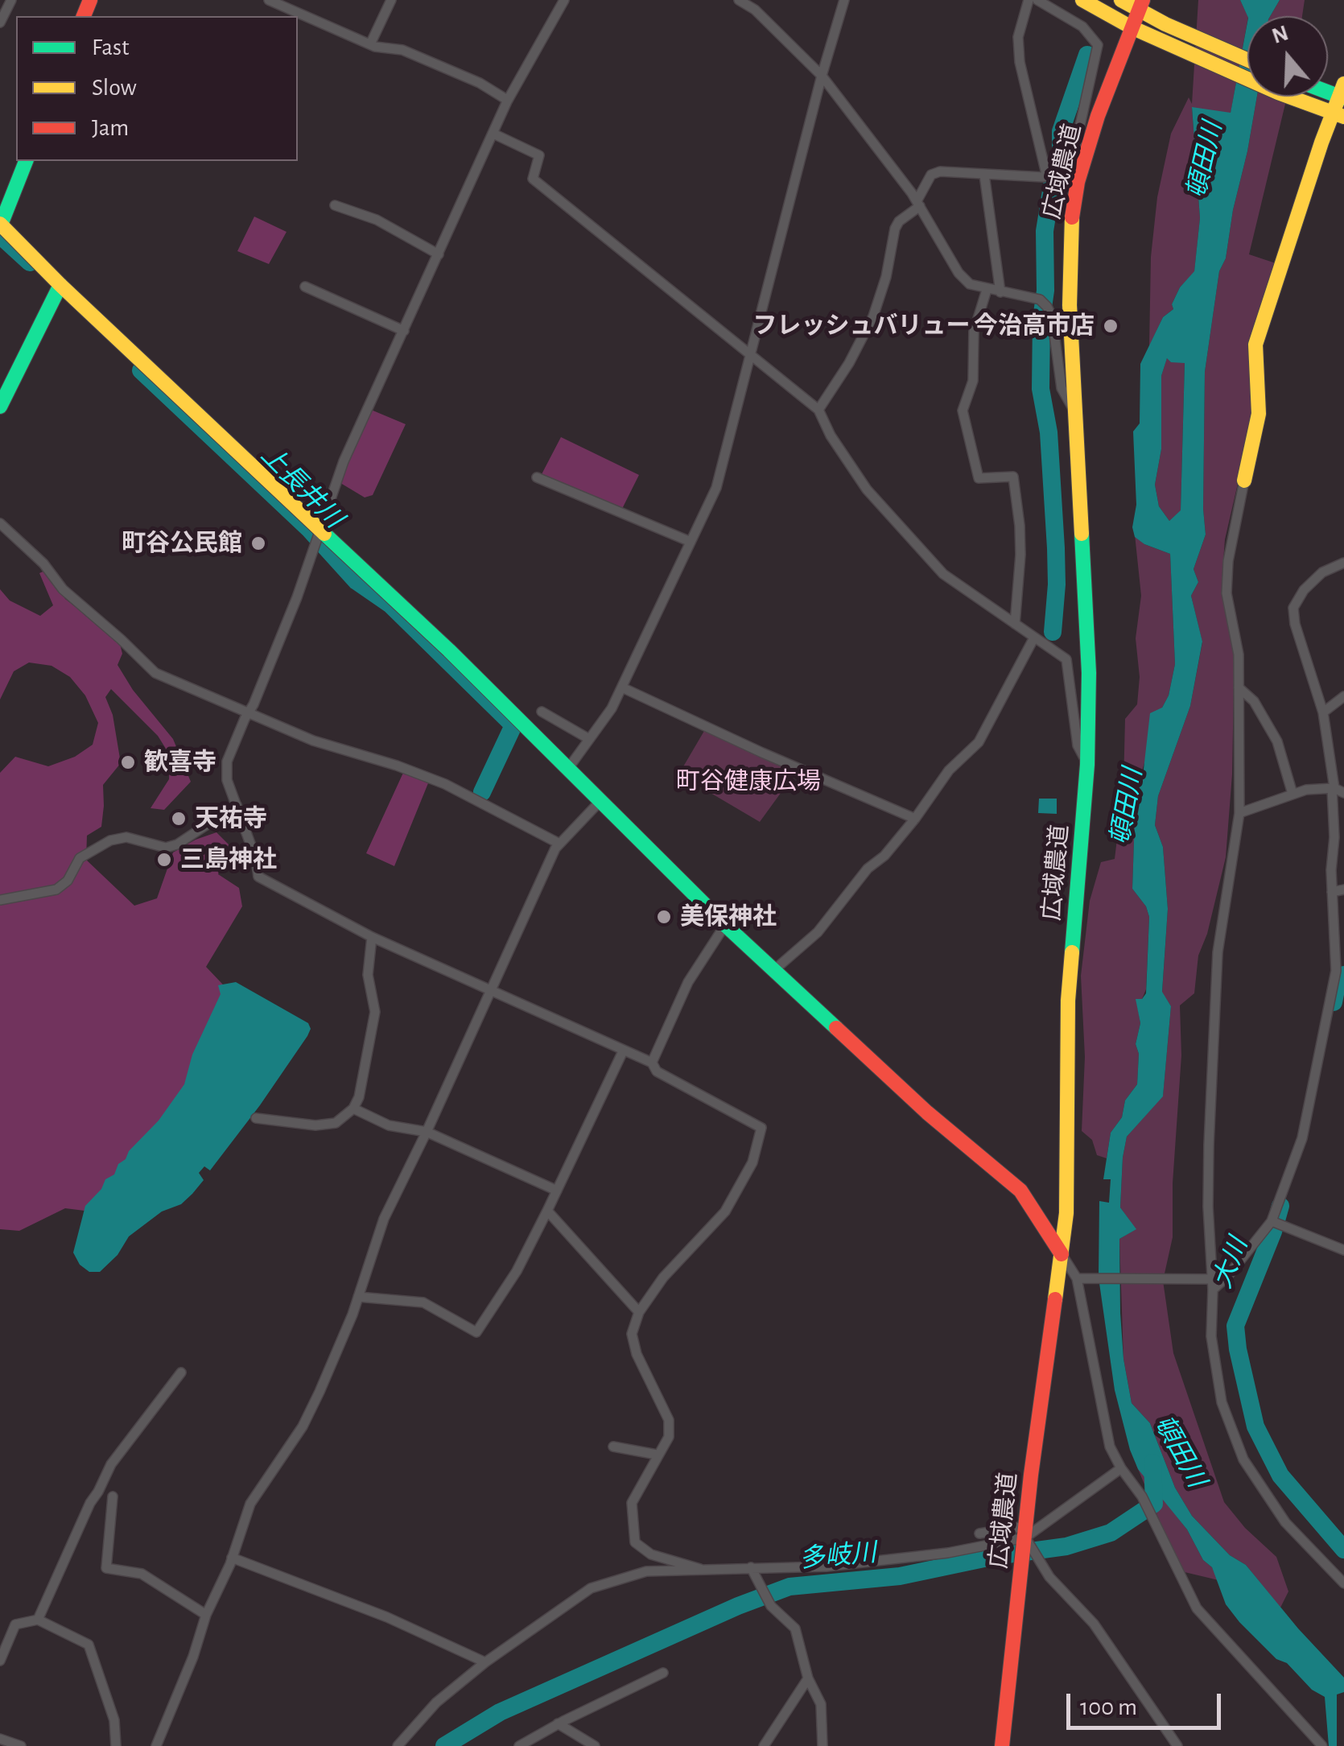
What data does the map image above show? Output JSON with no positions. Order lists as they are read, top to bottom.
{
  "streets": {
    "main road": ["広域農道"]
  },
  "water": [
    "頓田川",
    "上長井川",
    "大川",
    "多岐川"
  ],
  "parks": ["町谷健康広場"],
  "places": [
    "フレッシュバリュー 今治高市店",
    "町谷公民館",
    "歓喜寺",
    "天祐寺",
    "三島神社",
    "美保神社"
  ],
  "legend": ["Fast", "Slow", "Jam"],
  "scale_bar": "100 m",
  "north": "top"
}
